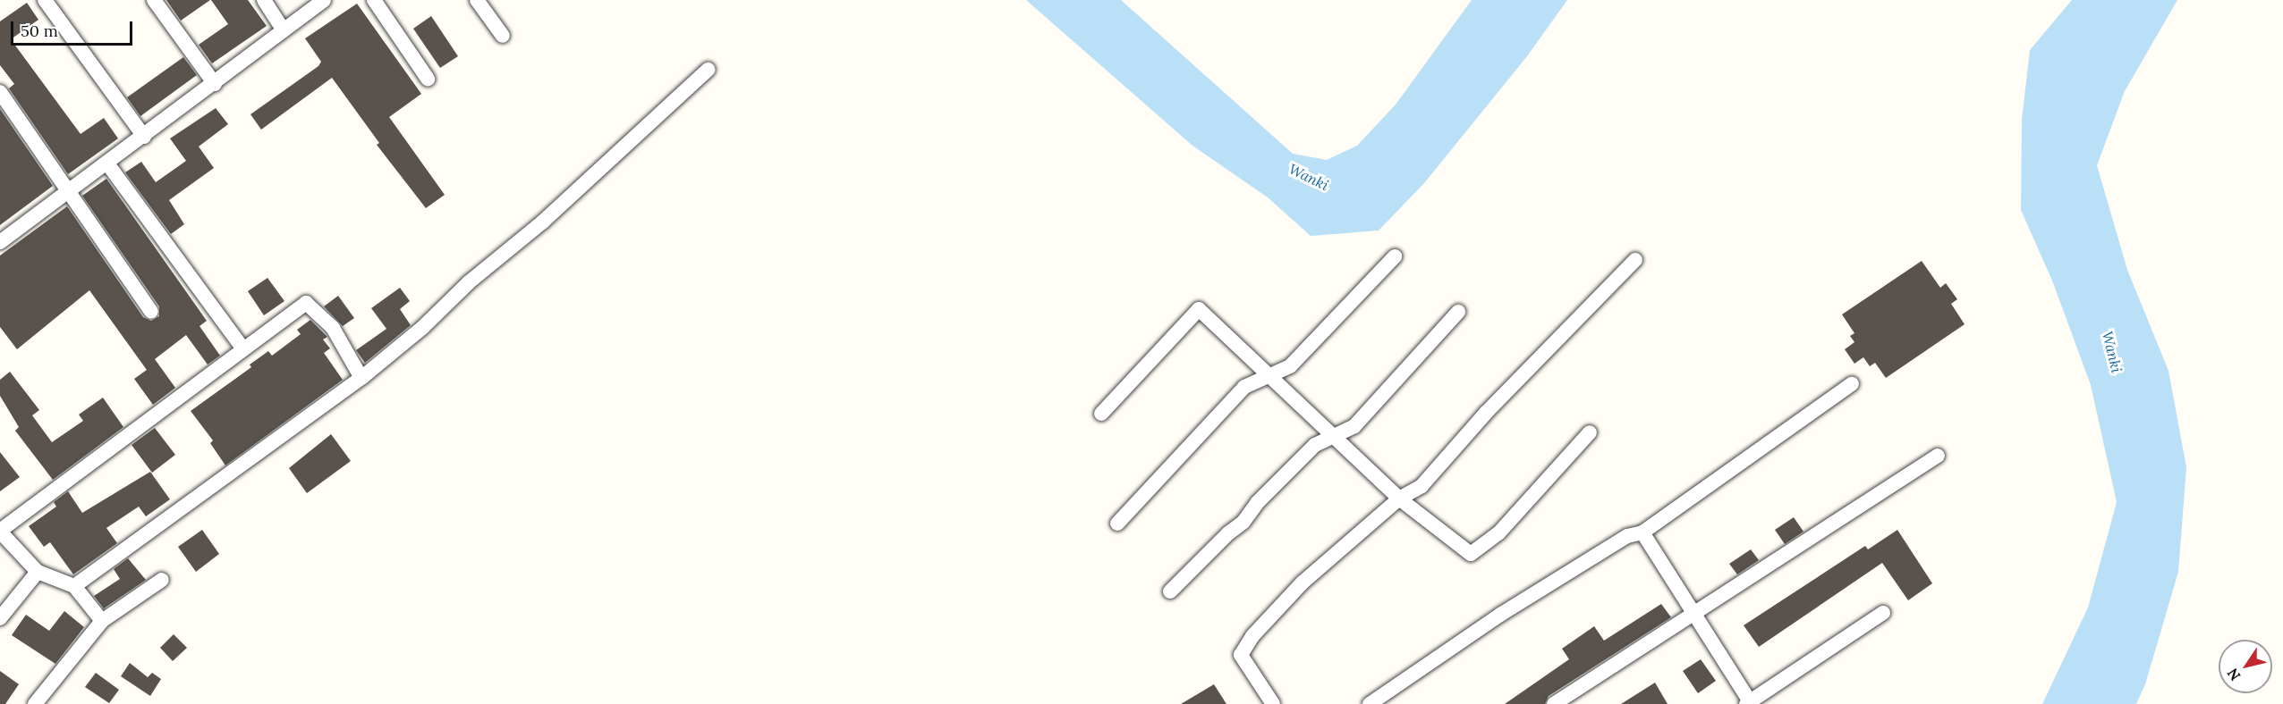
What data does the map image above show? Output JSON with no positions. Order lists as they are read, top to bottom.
{
  "water": ["Wanki"],
  "scale_bar": "50 m",
  "north": "bottom left"
}
